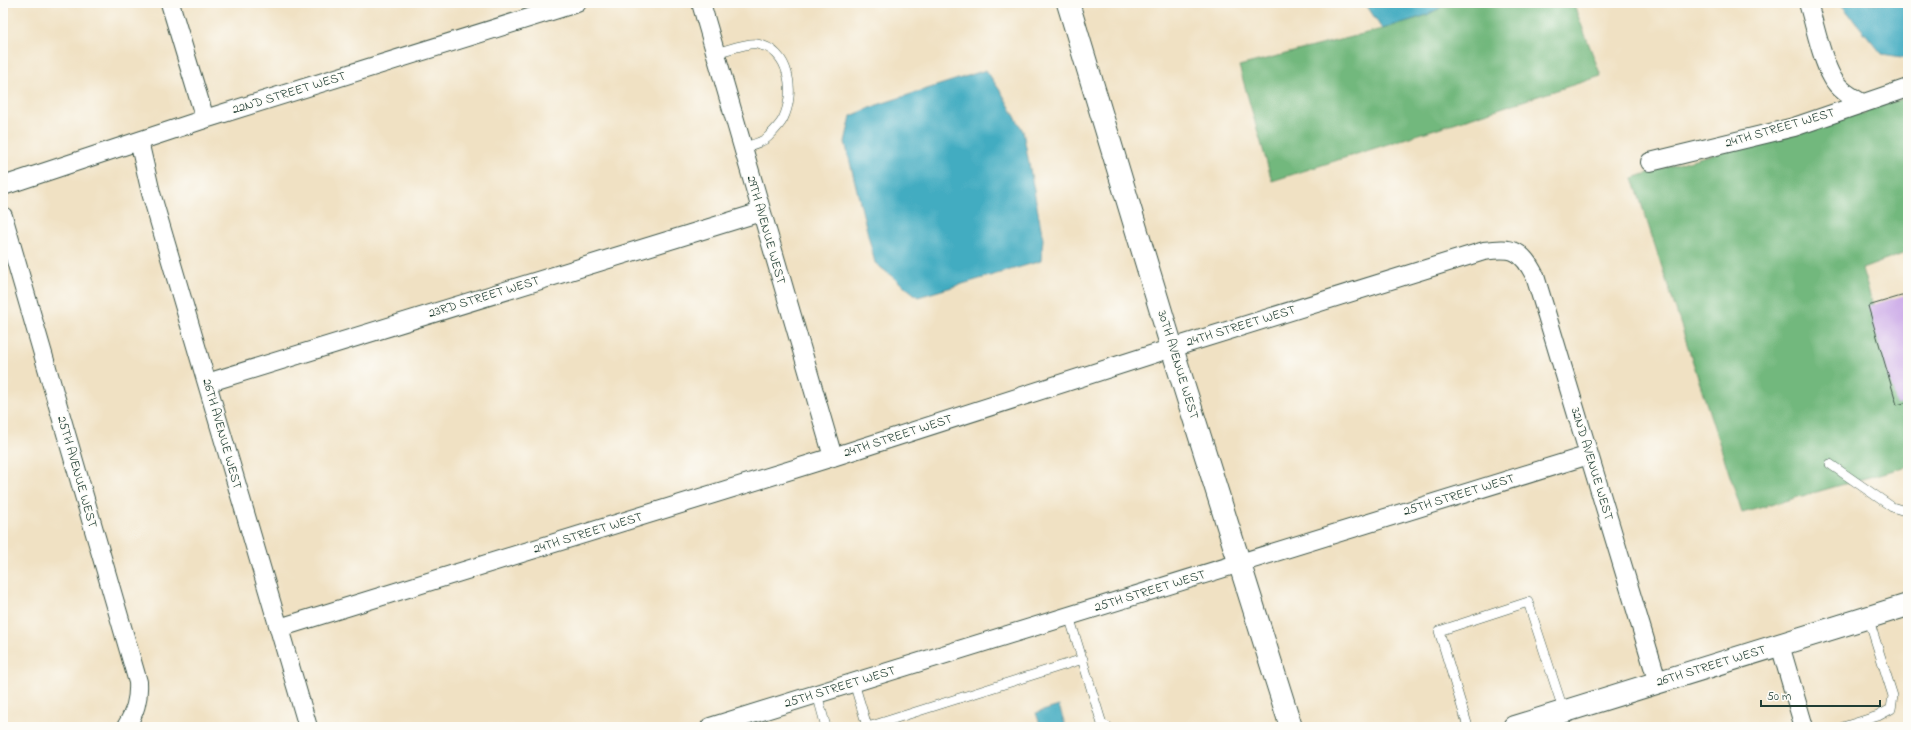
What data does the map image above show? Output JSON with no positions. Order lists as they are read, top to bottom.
{
  "streets": {
    "street": [
      "22ND STREET WEST",
      "24TH STREET WEST",
      "29TH AVENUE WEST",
      "23RD STREET WEST",
      "30TH AVENUE WEST",
      "26TH AVENUE WEST",
      "32ND AVENUE WEST",
      "25TH AVENUE WEST",
      "25TH STREET WEST",
      "26TH STREET WEST"
    ]
  },
  "crossings": [
    ["22ND STREET WEST", "26TH AVENUE WEST"],
    ["24TH STREET WEST", "29TH AVENUE WEST"],
    ["24TH STREET WEST", "30TH AVENUE WEST"],
    ["24TH STREET WEST", "26TH AVENUE WEST"],
    ["24TH STREET WEST", "32ND AVENUE WEST"],
    ["29TH AVENUE WEST", "23RD STREET WEST"],
    ["23RD STREET WEST", "26TH AVENUE WEST"],
    ["30TH AVENUE WEST", "25TH STREET WEST"],
    ["32ND AVENUE WEST", "25TH STREET WEST"],
    ["32ND AVENUE WEST", "26TH STREET WEST"]
  ],
  "scale_bar": "50 m"
}
